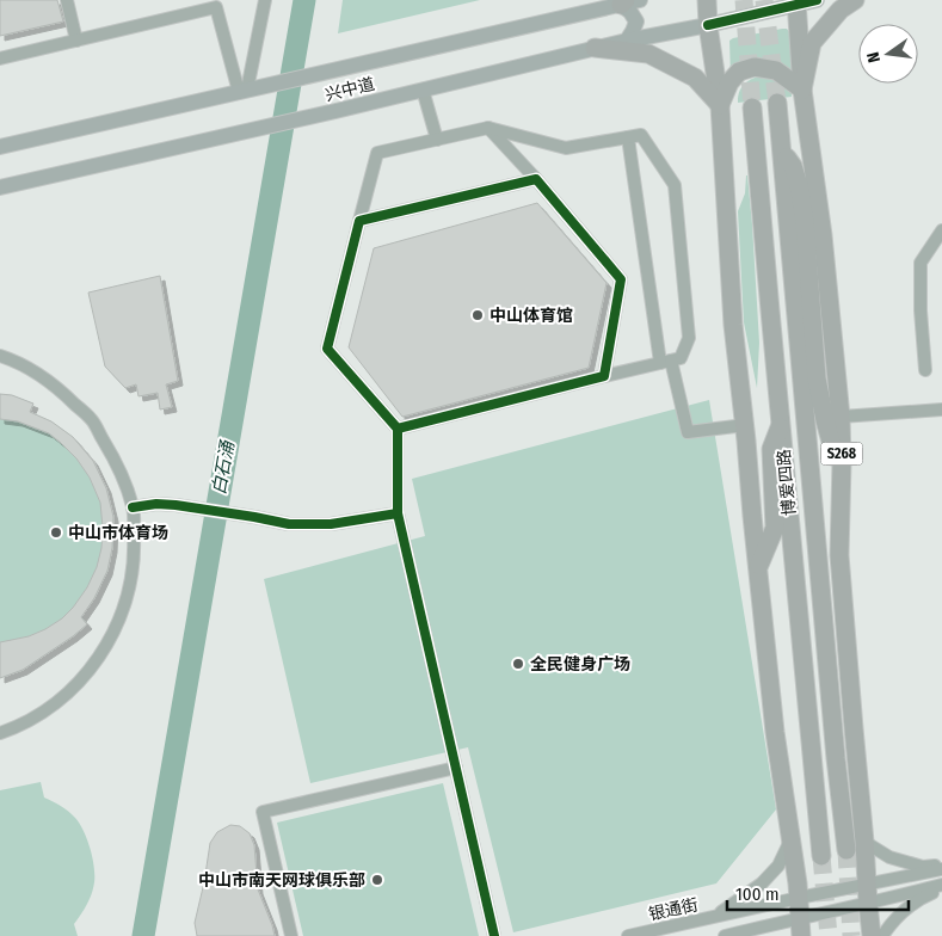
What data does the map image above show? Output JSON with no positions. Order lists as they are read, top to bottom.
{
  "streets": {
    "highway": ["S268", "博爱四路"],
    "main road": ["兴中道"],
    "street": ["银通街"]
  },
  "crossings": [
    ["兴中道", "S268"],
    ["S268", "银通街"]
  ],
  "water": ["白石涌"],
  "places": [
    "中山体育馆",
    "中山市体育场",
    "全民健身广场",
    "中山市南天网球俱乐部"
  ],
  "scale_bar": "100 m",
  "north": "left"
}
